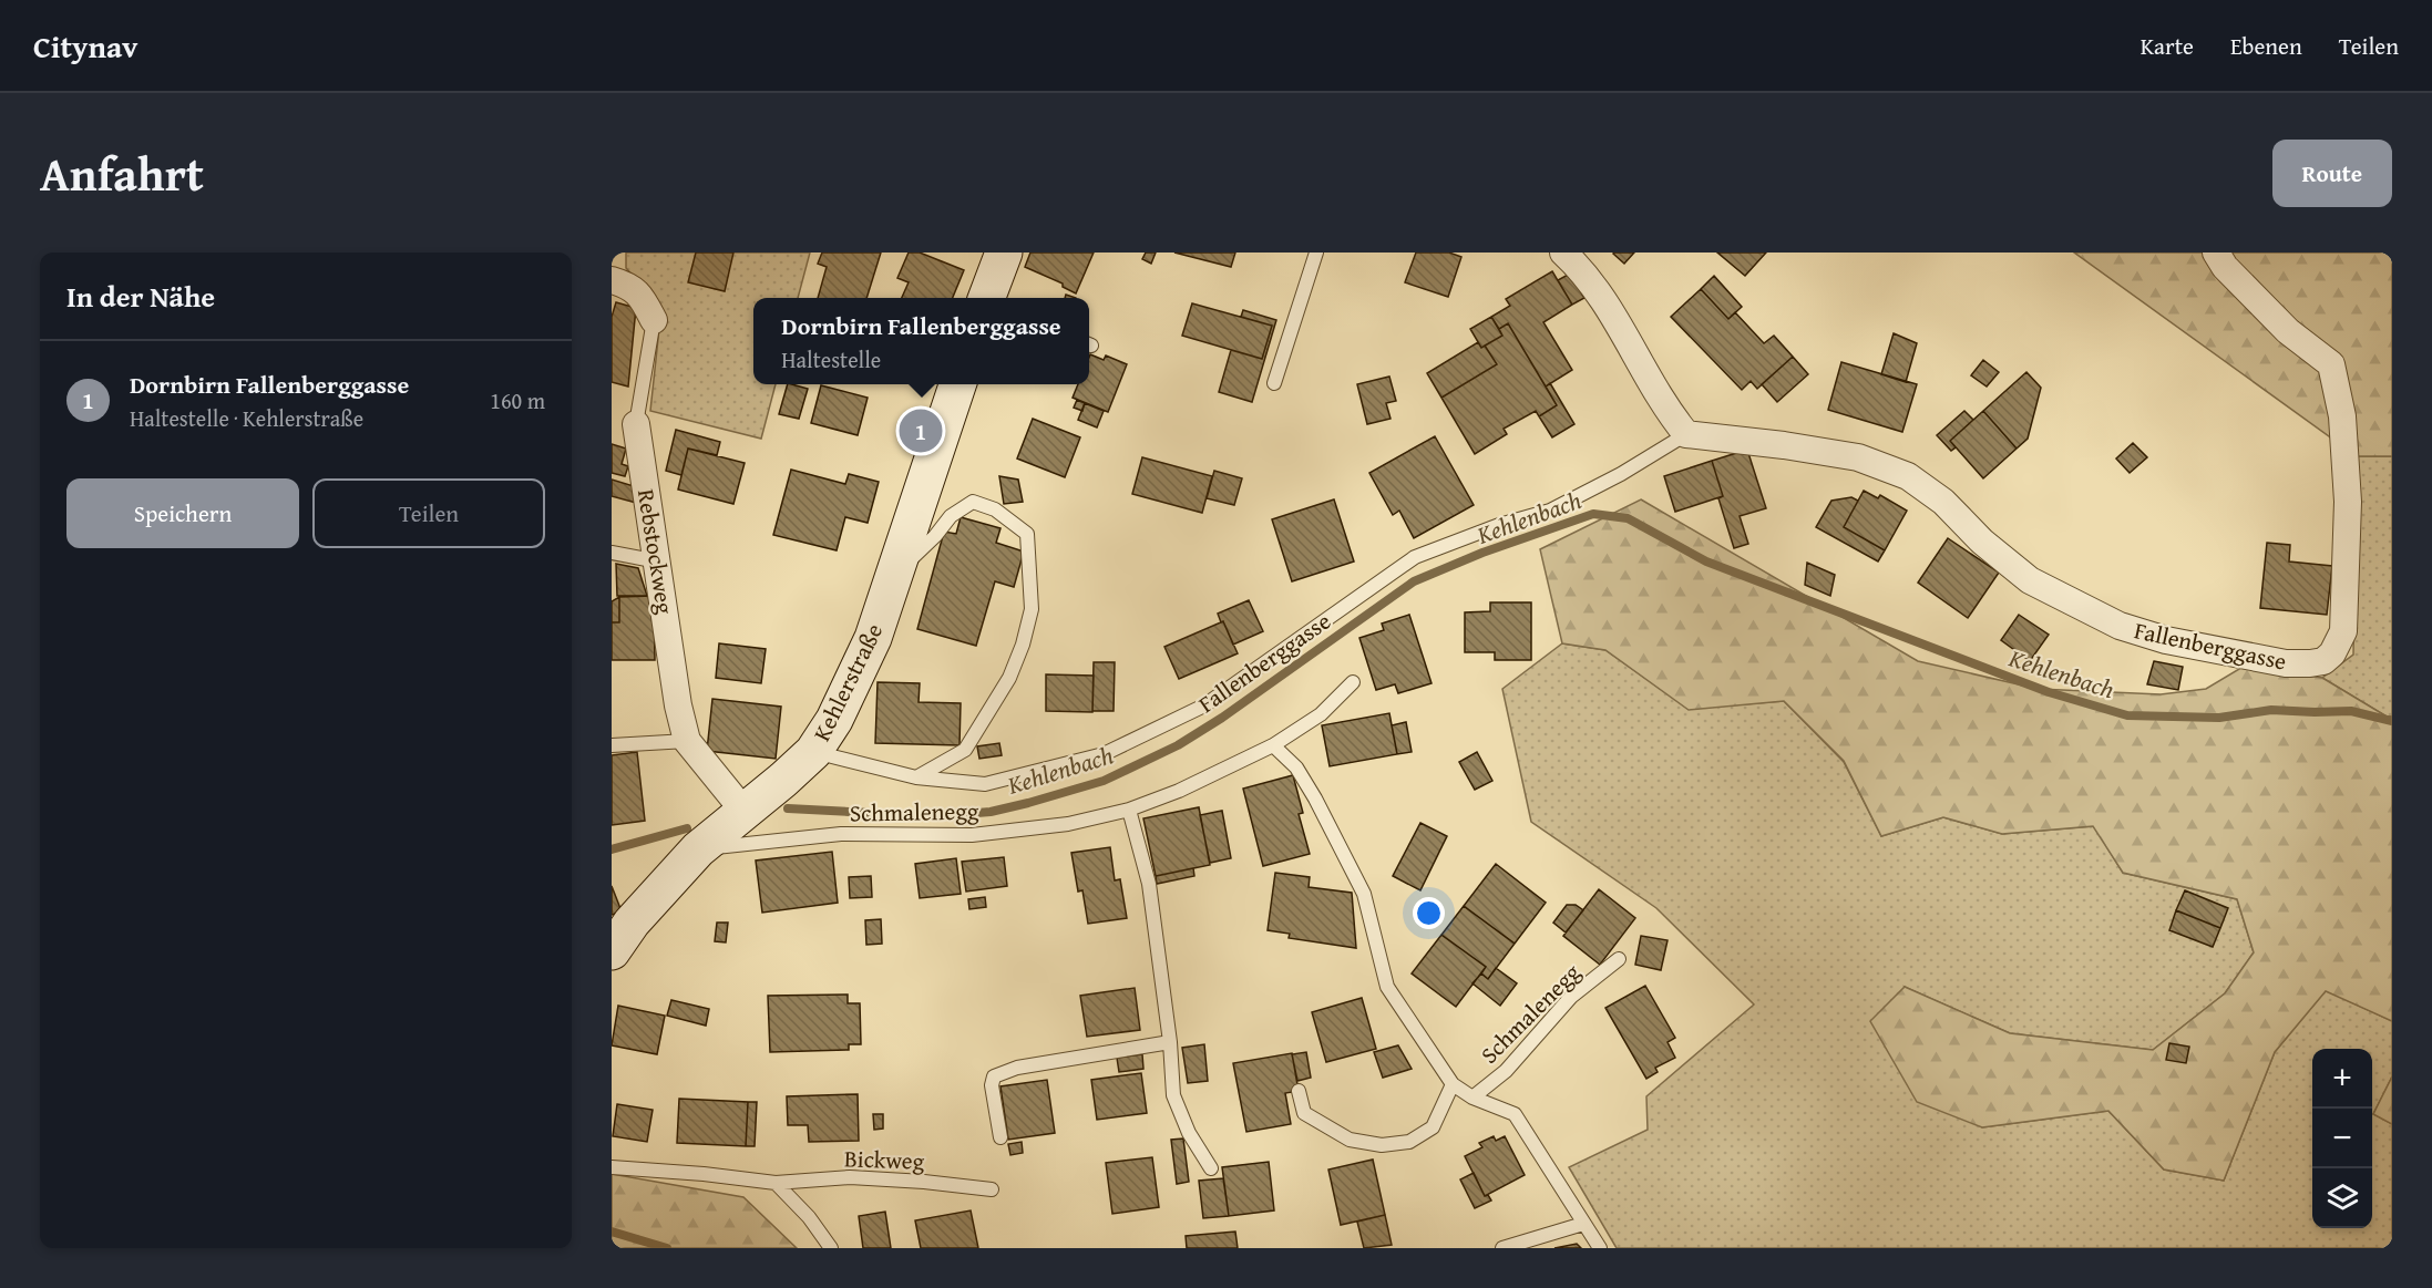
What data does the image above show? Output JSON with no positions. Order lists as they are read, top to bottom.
{
  "streets": {
    "street": ["Rebstockweg", "Fallenberggasse", "Kehlerstraße"],
    "lane": ["Schmalenegg", "Bickweg"]
  },
  "crossings": [
    ["Rebstockweg", "Kehlerstraße"],
    ["Fallenberggasse", "Kehlerstraße"],
    ["Kehlerstraße", "Schmalenegg"]
  ],
  "water": ["Kehlenbach"],
  "page": {
    "header": "Citynav",
    "nav": ["Karte", "Ebenen", "Teilen"],
    "title": "Anfahrt",
    "buttons": [
      "Route",
      ["Speichern", "Teilen"]
    ],
    "heading": "In der Nähe",
    "popup": ["Dornbirn Fallenberggasse", "Haltestelle"],
    "list": [
      {
        "mark": "1",
        "name": "Dornbirn Fallenberggasse",
        "note": "Haltestelle · Kehlerstraße",
        "value": "160 m"
      }
    ],
    "pins": "1",
    "map_buttons": ["+", "−"]
  }
}
